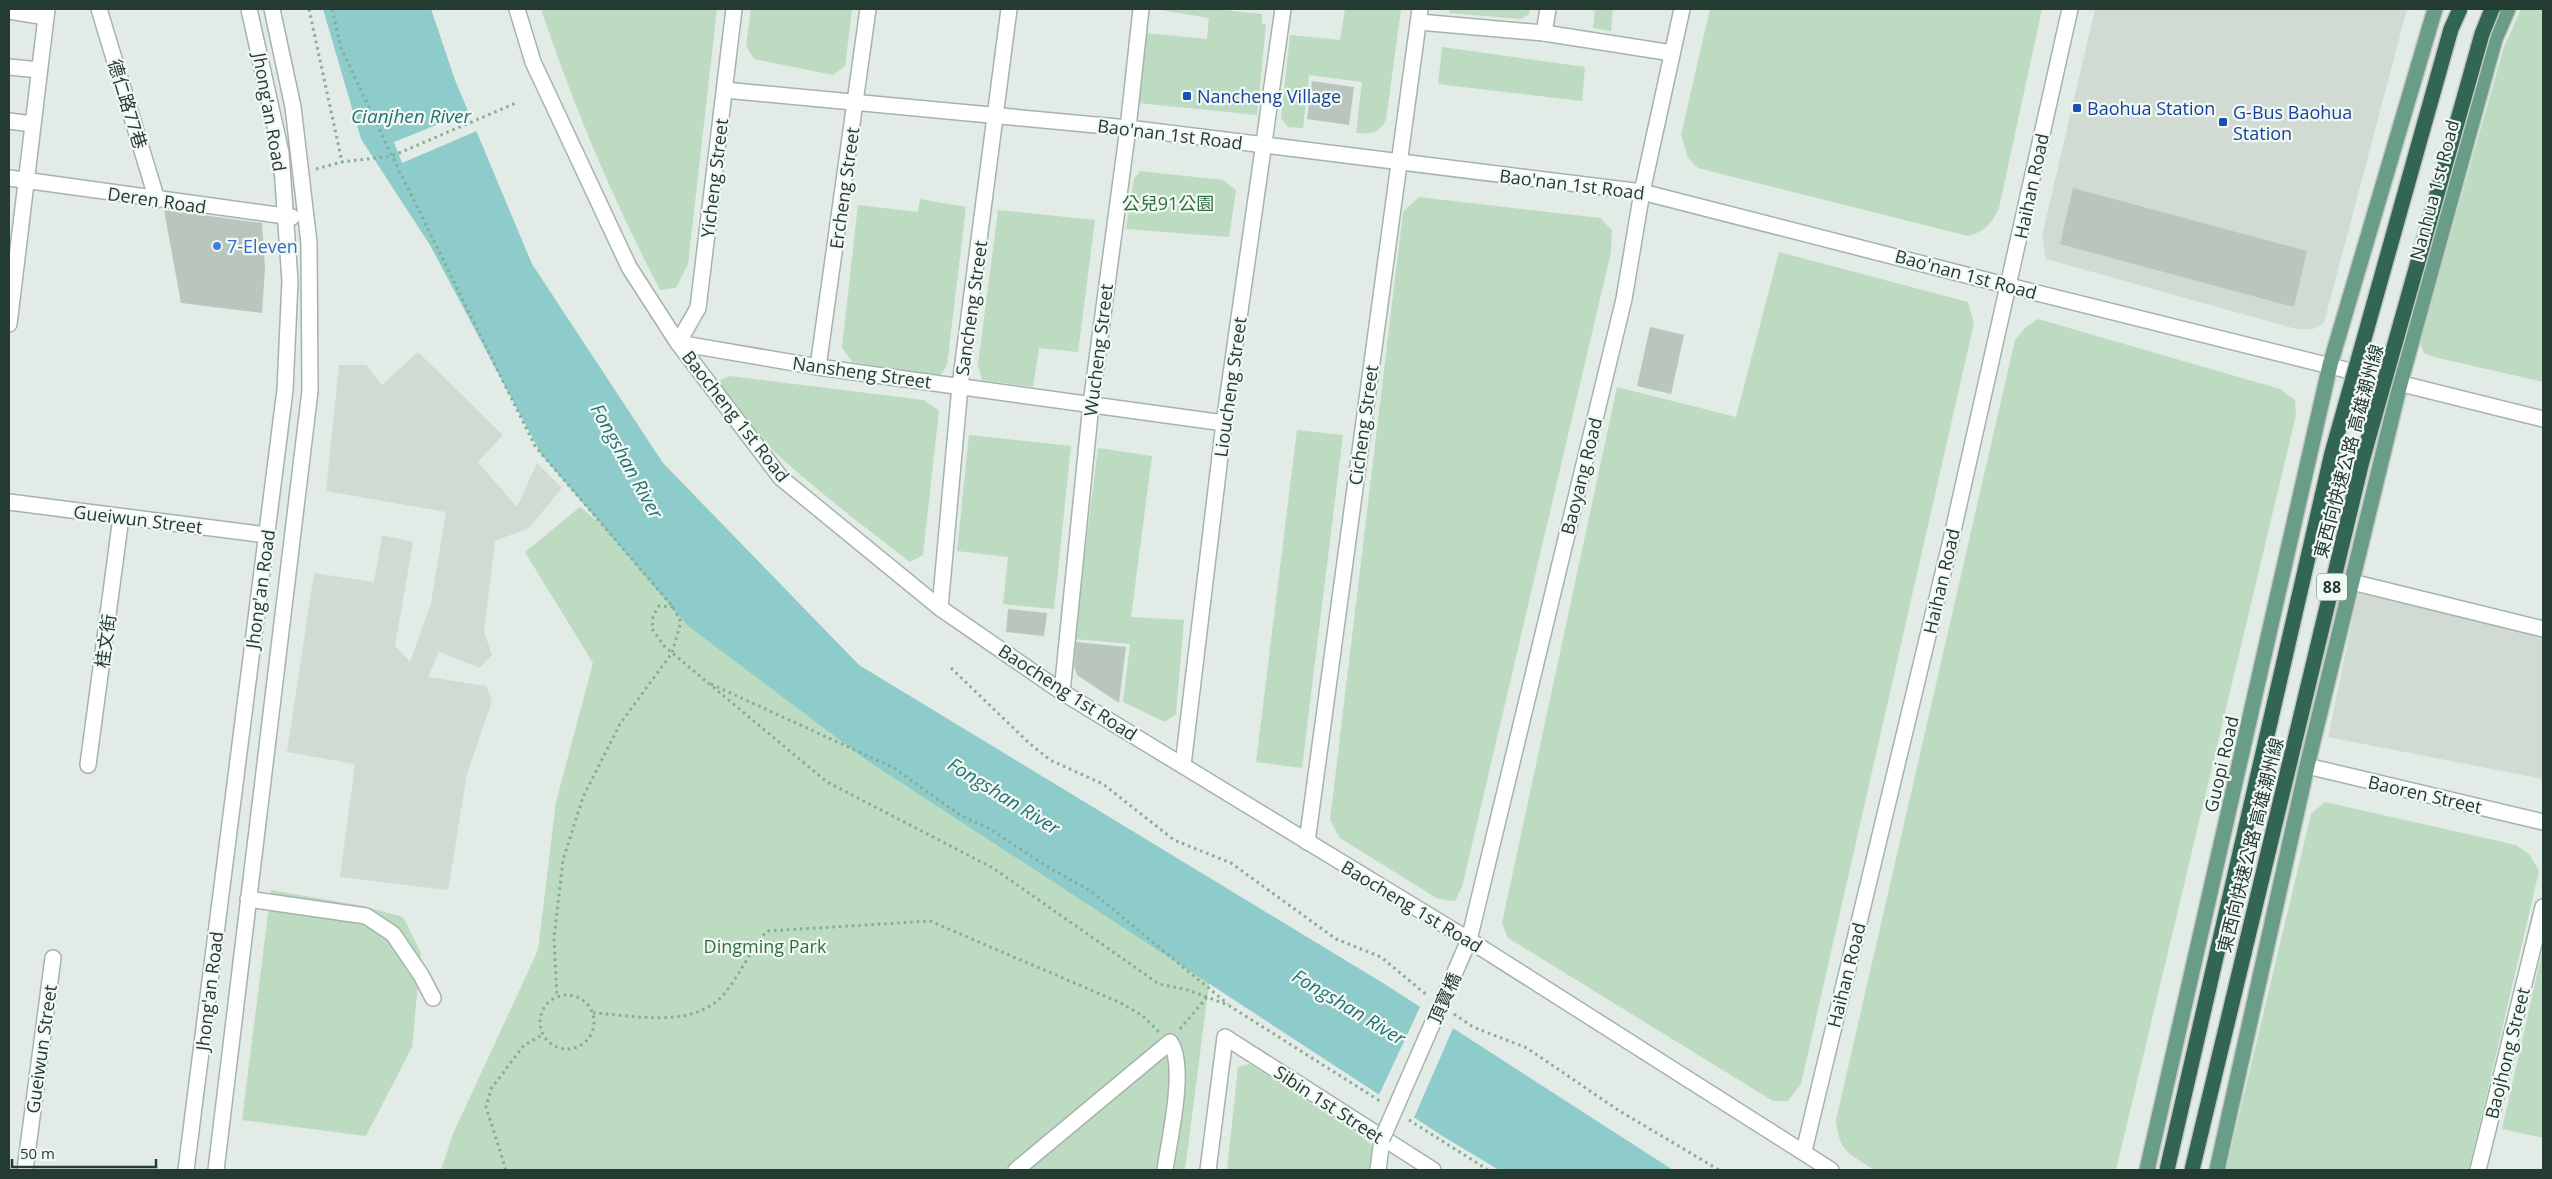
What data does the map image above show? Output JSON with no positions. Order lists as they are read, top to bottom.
{
  "streets": {
    "highway": ["東西向快速公路 高雄潮州線", "88"],
    "main road": ["Nanhua 1st Road", "Guopi Road"],
    "street": [
      "德仁路77巷",
      "Jhong'an Road",
      "Bao'nan 1st Road",
      "Yicheng Street",
      "Haihan Road",
      "Ercheng Street",
      "Deren Road",
      "Sancheng Street",
      "Wucheng Street",
      "Nansheng Street",
      "Lioucheng Street",
      "Baocheng 1st Road",
      "Cicheng Street",
      "Baoyang Road",
      "Gueiwun Street",
      "桂文街",
      "Baoren Street",
      "頂寶橋",
      "Baojhong Street",
      "Sibin 1st Street"
    ]
  },
  "crossings": [
    ["德仁路77巷", "Deren Road"],
    ["Jhong'an Road", "Deren Road"],
    ["Jhong'an Road", "Gueiwun Street"],
    ["Bao'nan 1st Road", "Yicheng Street"],
    ["Bao'nan 1st Road", "Haihan Road"],
    ["Bao'nan 1st Road", "Ercheng Street"],
    ["Bao'nan 1st Road", "Nanhua 1st Road"],
    ["Bao'nan 1st Road", "Sancheng Street"],
    ["Bao'nan 1st Road", "Wucheng Street"],
    ["Bao'nan 1st Road", "Lioucheng Street"],
    ["Bao'nan 1st Road", "Cicheng Street"],
    ["Bao'nan 1st Road", "Baoyang Road"],
    ["Bao'nan 1st Road", "Guopi Road"],
    ["Yicheng Street", "Nansheng Street"],
    ["Yicheng Street", "Baocheng 1st Road"],
    ["Haihan Road", "Baocheng 1st Road"],
    ["Ercheng Street", "Nansheng Street"],
    ["Sancheng Street", "Nansheng Street"],
    ["Sancheng Street", "Baocheng 1st Road"],
    ["Wucheng Street", "Nansheng Street"],
    ["Wucheng Street", "Baocheng 1st Road"],
    ["Nansheng Street", "Lioucheng Street"],
    ["Nansheng Street", "Baocheng 1st Road"],
    ["Lioucheng Street", "Baocheng 1st Road"],
    ["Baocheng 1st Road", "Cicheng Street"],
    ["Baocheng 1st Road", "Baoyang Road"],
    ["Baocheng 1st Road", "頂寶橋"],
    ["Baoyang Road", "頂寶橋"],
    ["Gueiwun Street", "桂文街"],
    ["頂寶橋", "Sibin 1st Street"]
  ],
  "water": ["Cianjhen River", "Fongshan River"],
  "parks": ["公兒91公園", "Dingming Park"],
  "places": {
    "transit": ["Nancheng Village", "Baohua Station", "G-Bus Baohua Station"],
    "other": ["7-Eleven"]
  },
  "scale_bar": "50 m"
}
